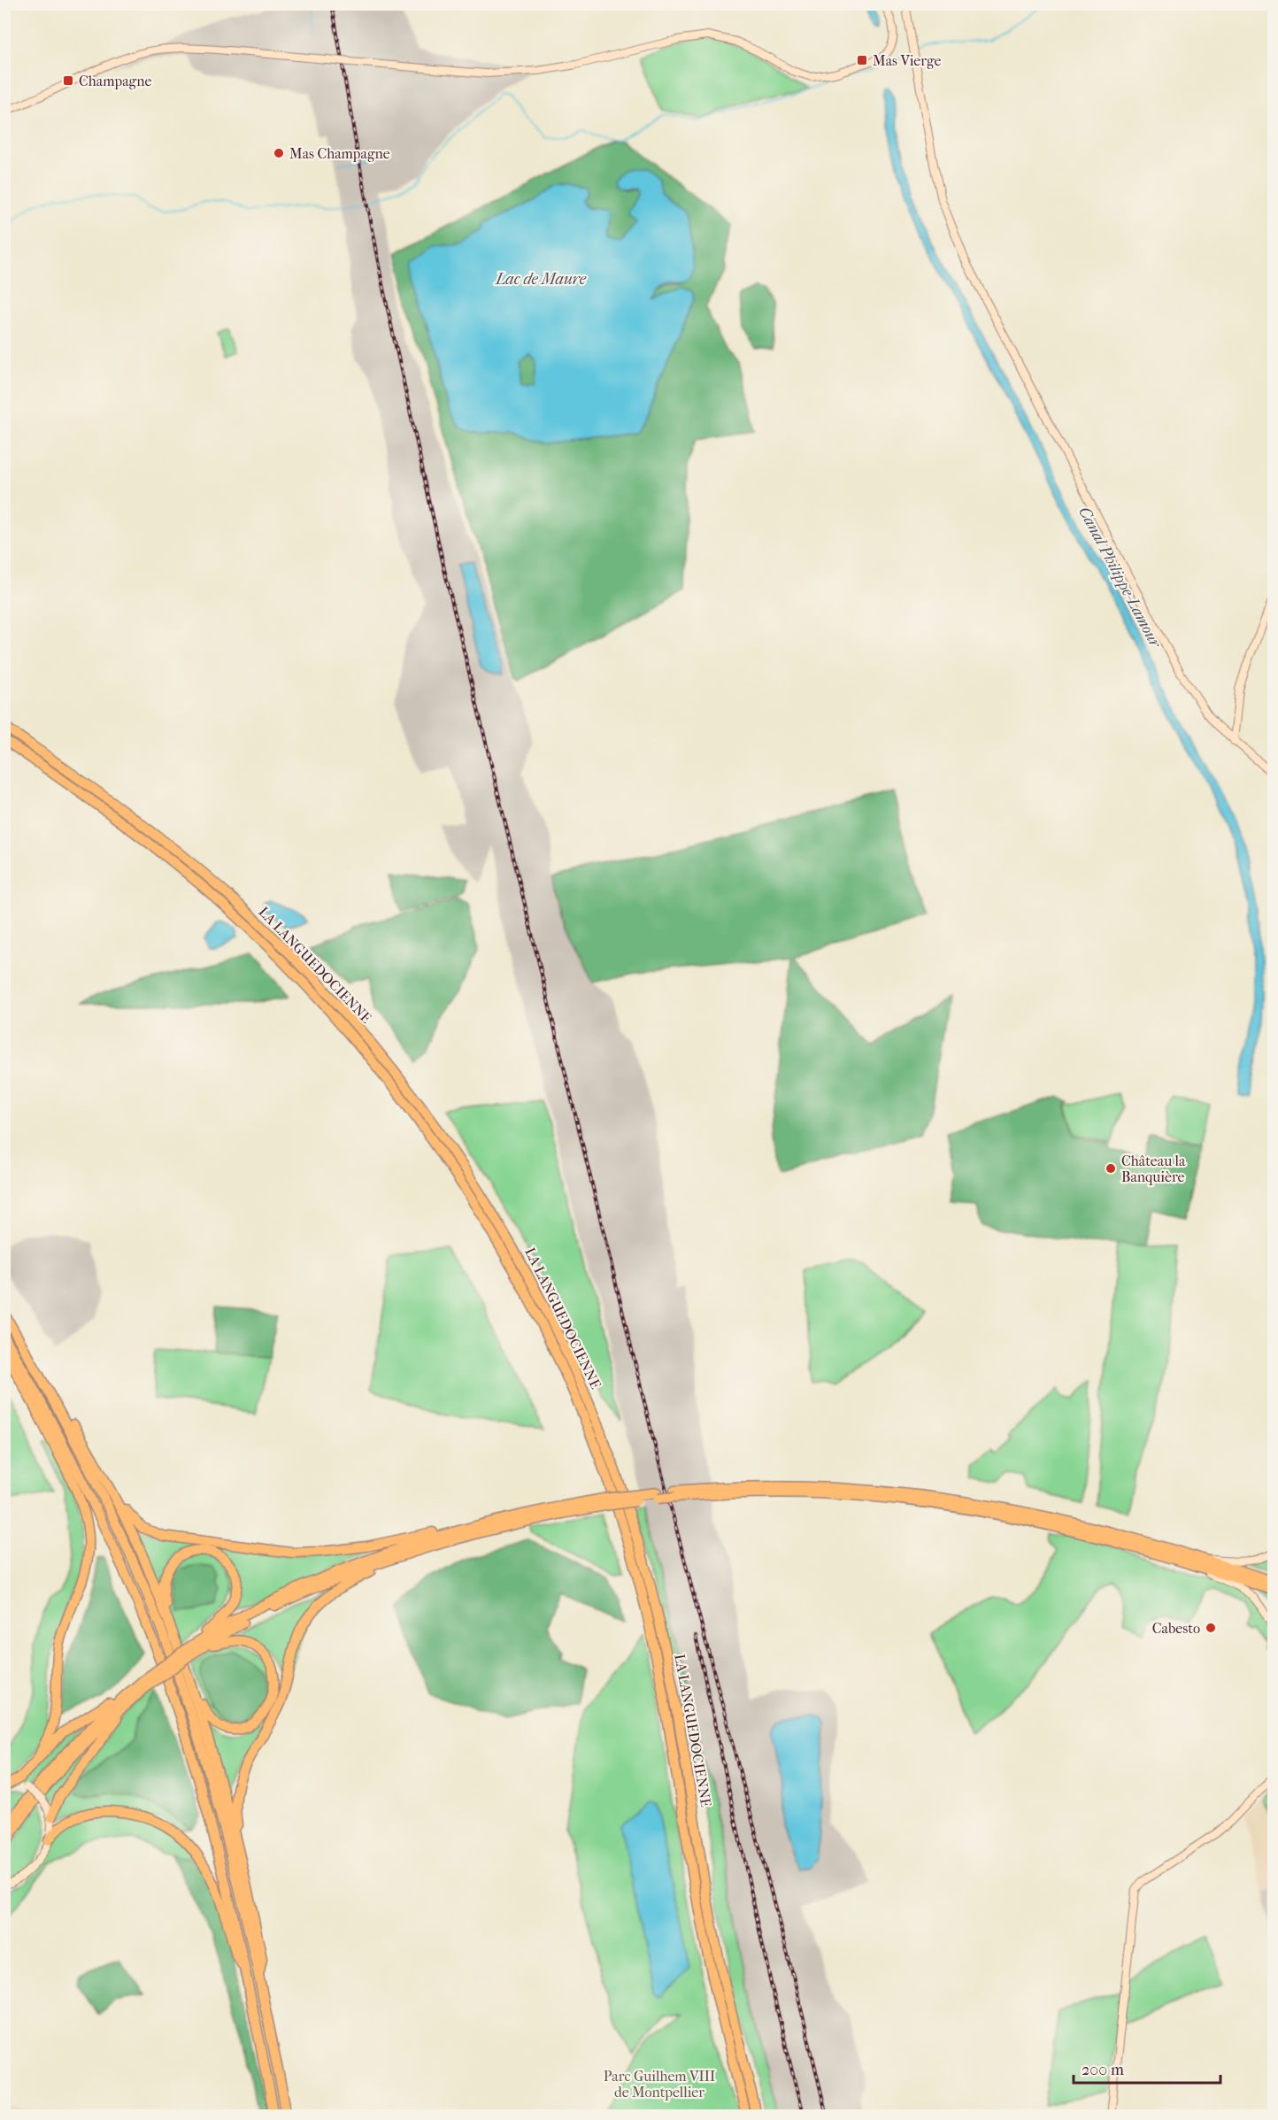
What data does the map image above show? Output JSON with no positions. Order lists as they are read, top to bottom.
{
  "streets": {
    "highway": ["LA LANGUEDOCIENNE"]
  },
  "water": ["Lac de Maure", "Canal Philippe-Lamour"],
  "parks": ["Parc Guilhem VIII de Montpellier"],
  "places": {
    "transit": ["Mas Vierge", "Champagne"],
    "other": ["Mas Champagne", "Château la Banquière", "Cabesto"]
  },
  "scale_bar": "200 m"
}
